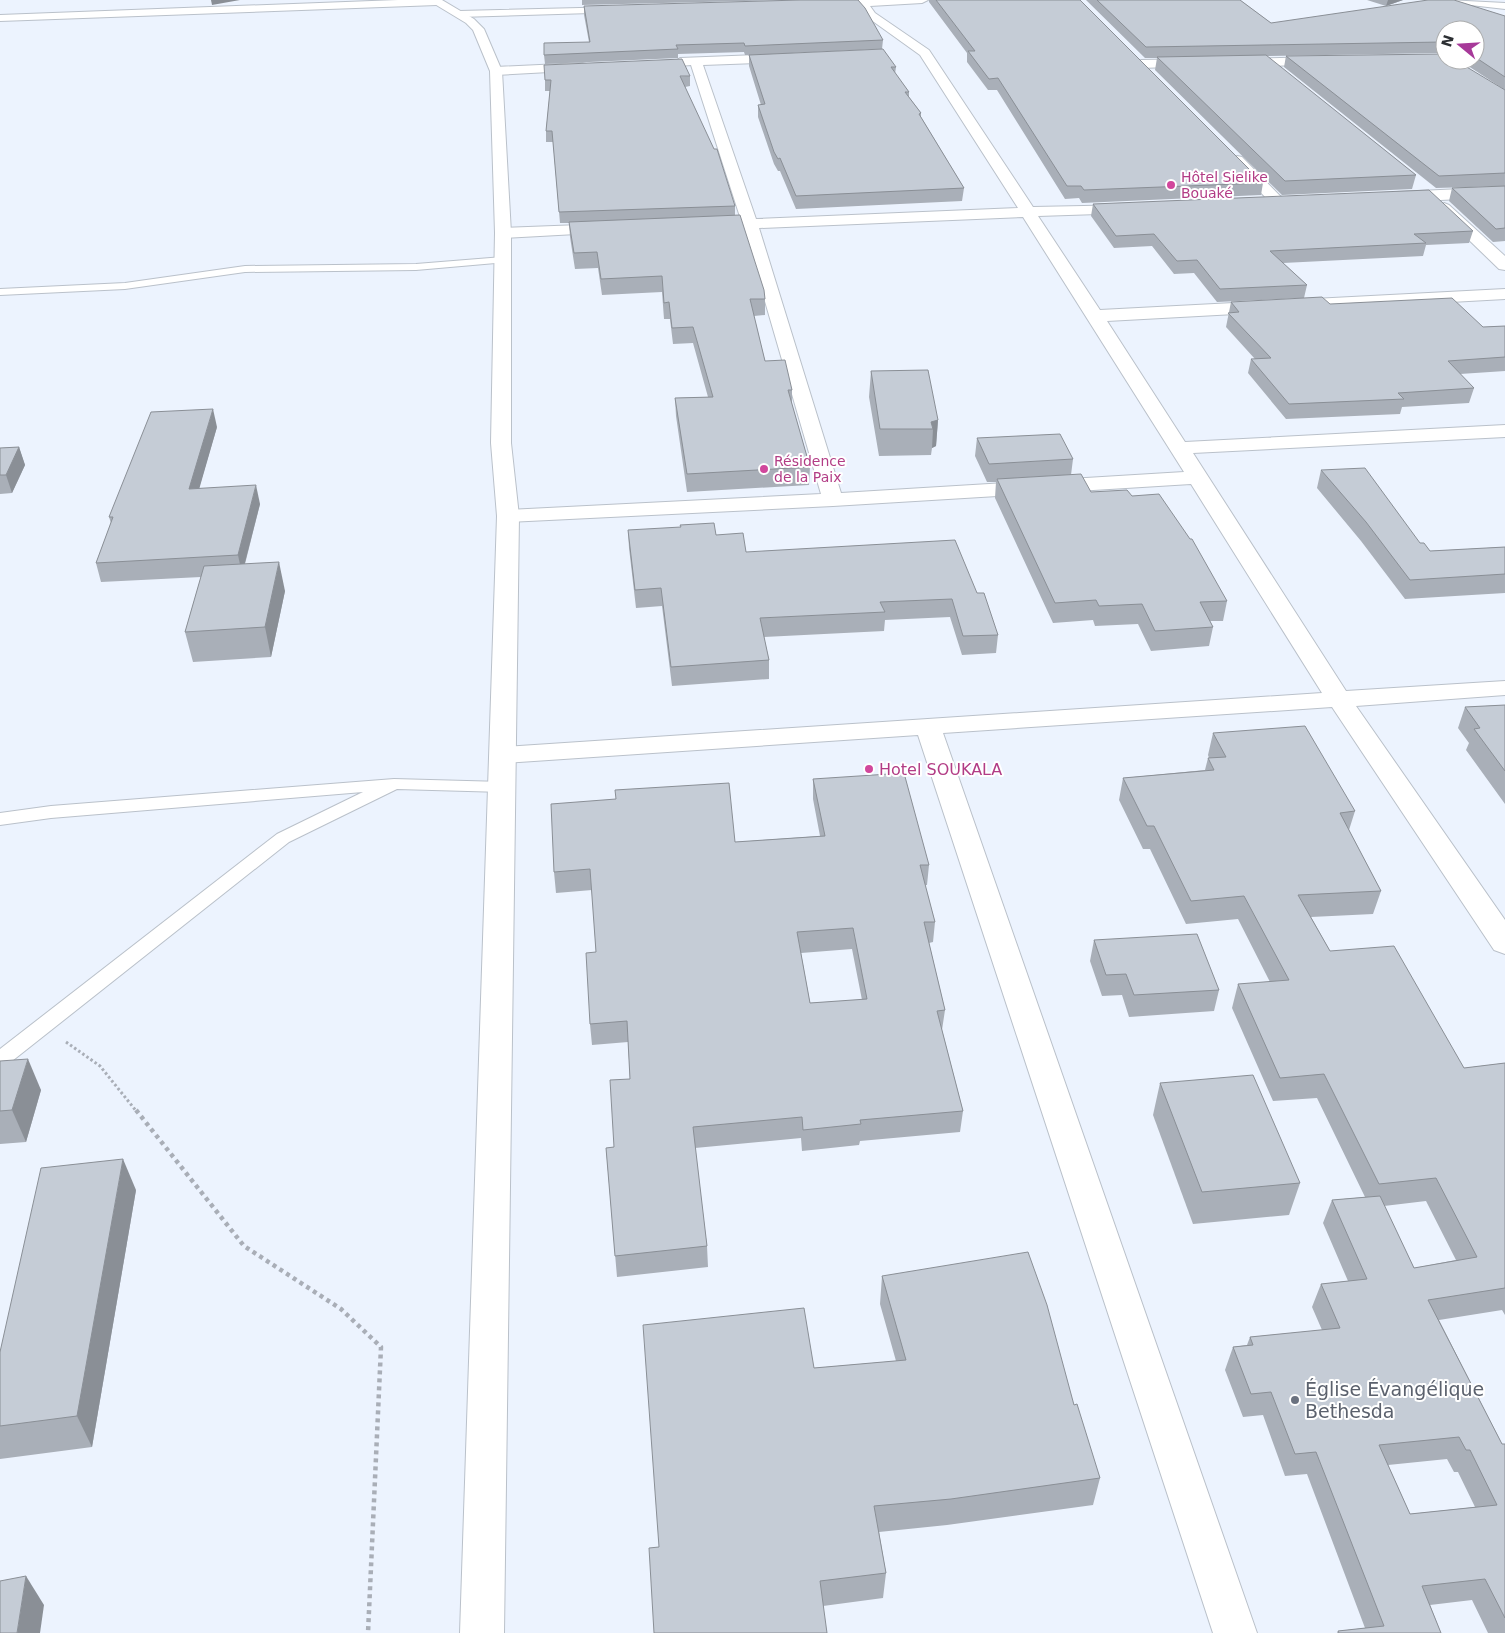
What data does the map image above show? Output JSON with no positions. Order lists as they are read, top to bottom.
{
  "places": [
    "Hôtel Sielike Bouaké",
    "Résidence de la Paix",
    "Hotel SOUKALA",
    "Église Évangélique Bethesda"
  ],
  "north": "left"
}
